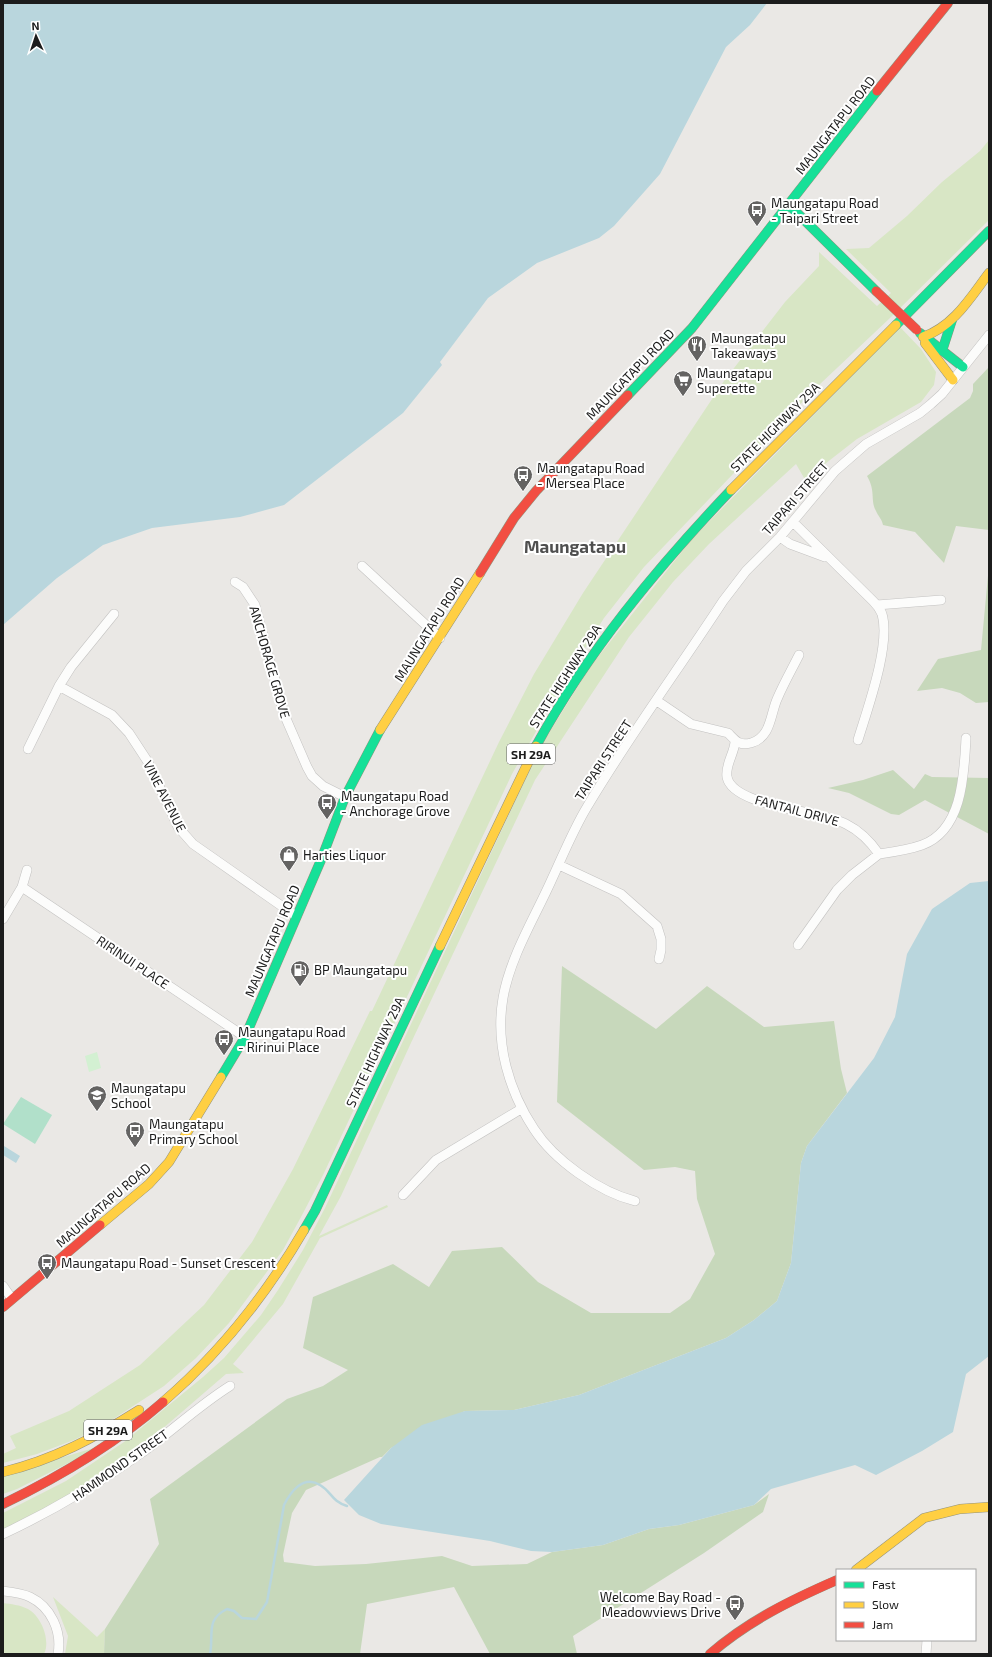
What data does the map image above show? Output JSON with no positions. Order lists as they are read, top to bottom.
{
  "streets": {
    "main road": ["MAUNGATAPU ROAD", "STATE HIGHWAY 29A", "SH 29A"],
    "street": [
      "TAIPARI STREET",
      "ANCHORAGE GROVE",
      "VINE AVENUE",
      "FANTAIL DRIVE",
      "RIRINUI PLACE",
      "HAMMOND STREET"
    ]
  },
  "crossings": [
    ["MAUNGATAPU ROAD", "ANCHORAGE GROVE"],
    ["MAUNGATAPU ROAD", "VINE AVENUE"],
    ["MAUNGATAPU ROAD", "RIRINUI PLACE"]
  ],
  "districts": ["Maungatapu"],
  "places": {
    "bus stop": [
      "Maungatapu Road - Taipari Street",
      "Maungatapu Road - Mersea Place",
      "Maungatapu Road - Anchorage Grove",
      "Maungatapu Road - Ririnui Place",
      "Maungatapu Primary School",
      "Maungatapu Road - Sunset Crescent",
      "Welcome Bay Road - Meadowviews Drive"
    ],
    "restaurant": ["Maungatapu Takeaways"],
    "supermarket": ["Maungatapu Superette"],
    "shop": ["Harties Liquor"],
    "fuel station": ["BP Maungatapu"],
    "school or university": ["Maungatapu School"]
  },
  "legend": ["Fast", "Slow", "Jam"],
  "north": "top"
}
